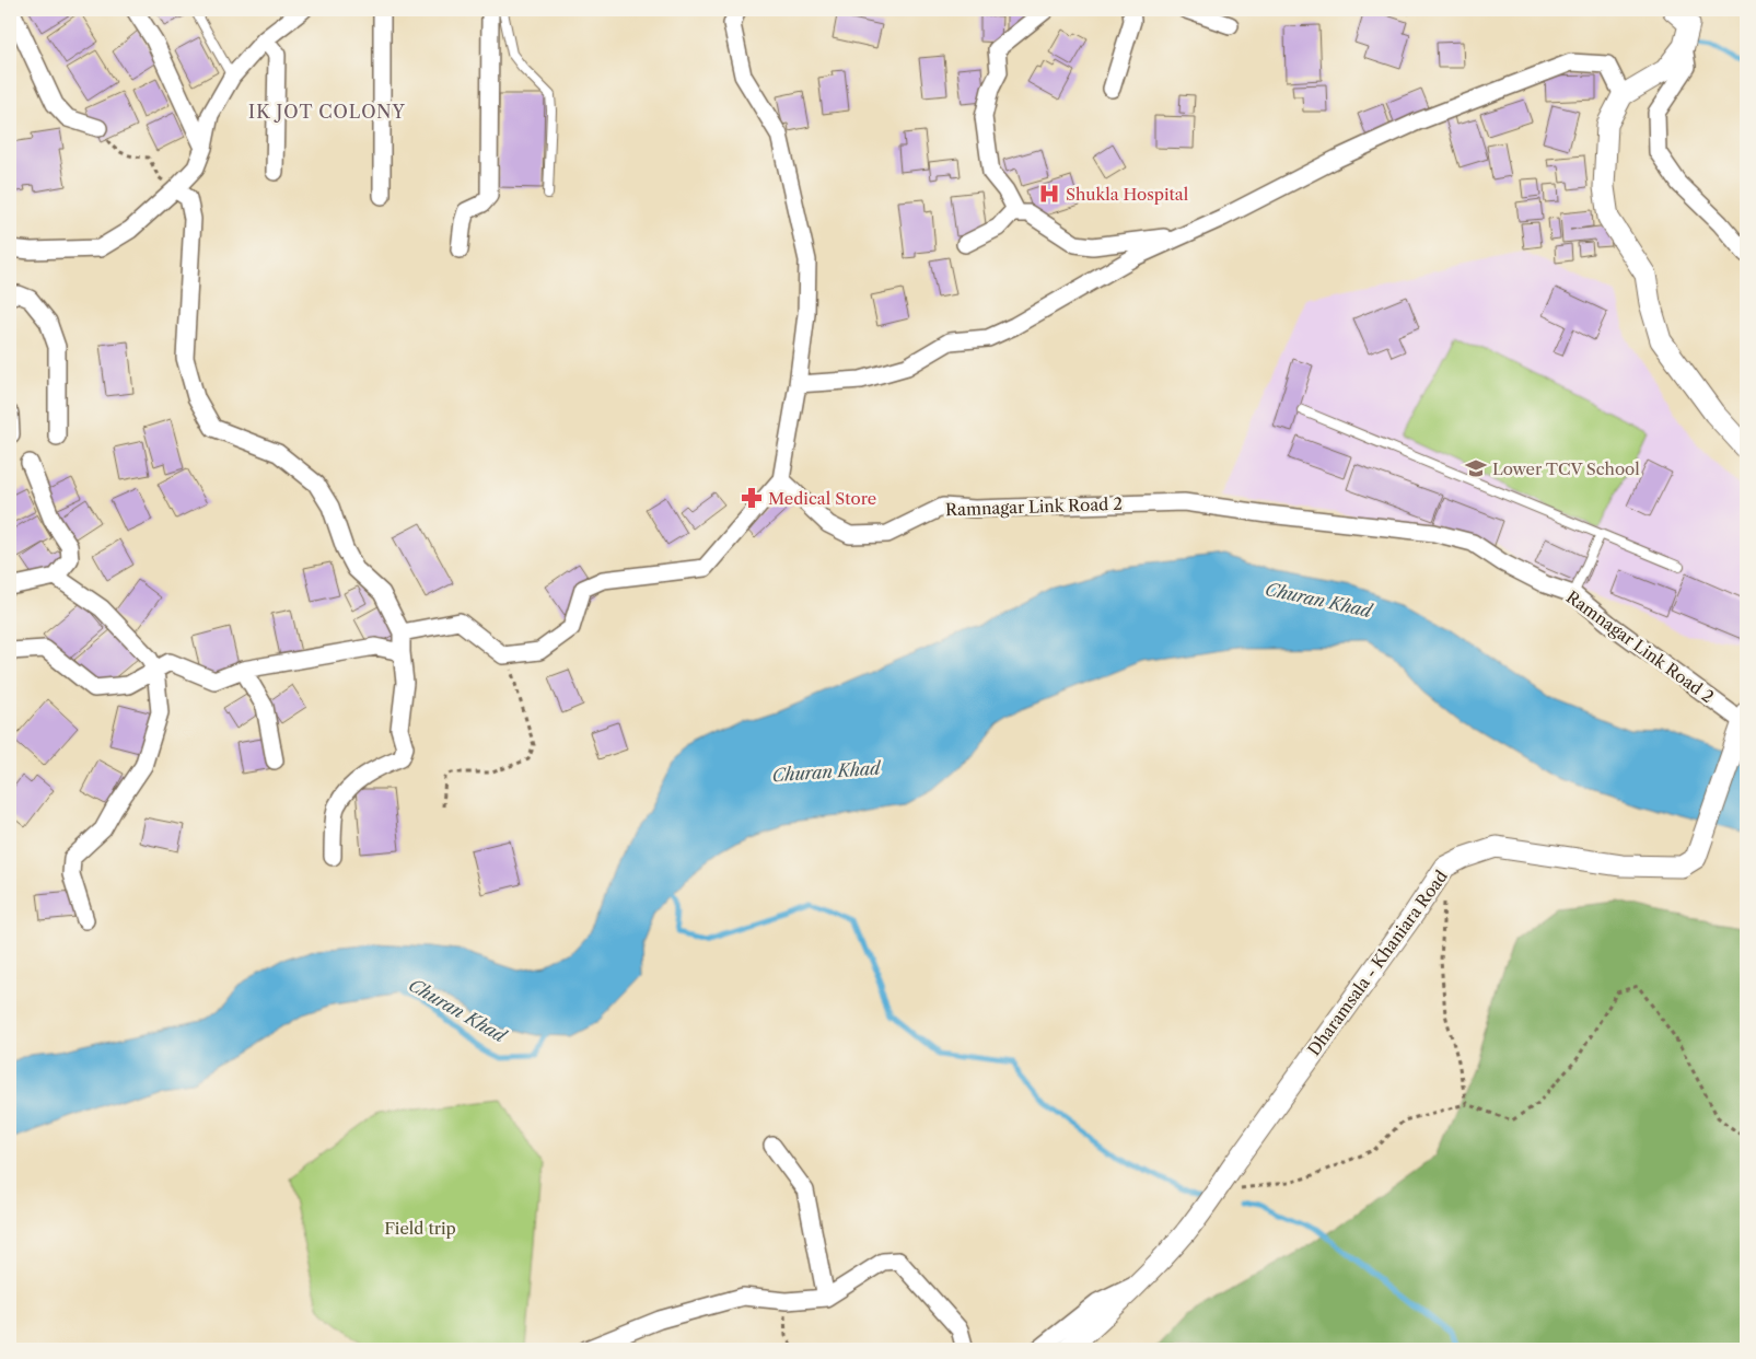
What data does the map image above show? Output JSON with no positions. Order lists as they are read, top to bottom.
{
  "streets": {
    "street": ["Ramnagar Link Road 2", "Dharamsala - Khaniara Road"]
  },
  "crossings": [
    ["Ramnagar Link Road 2", "Dharamsala - Khaniara Road"]
  ],
  "districts": ["IK JOT COLONY"],
  "water": ["Churan Khad"],
  "parks": ["Field trip"],
  "places": {
    "hospital": ["Shukla Hospital"],
    "school or university": ["Lower TCV School"],
    "pharmacy": ["Medical Store"]
  }
}
